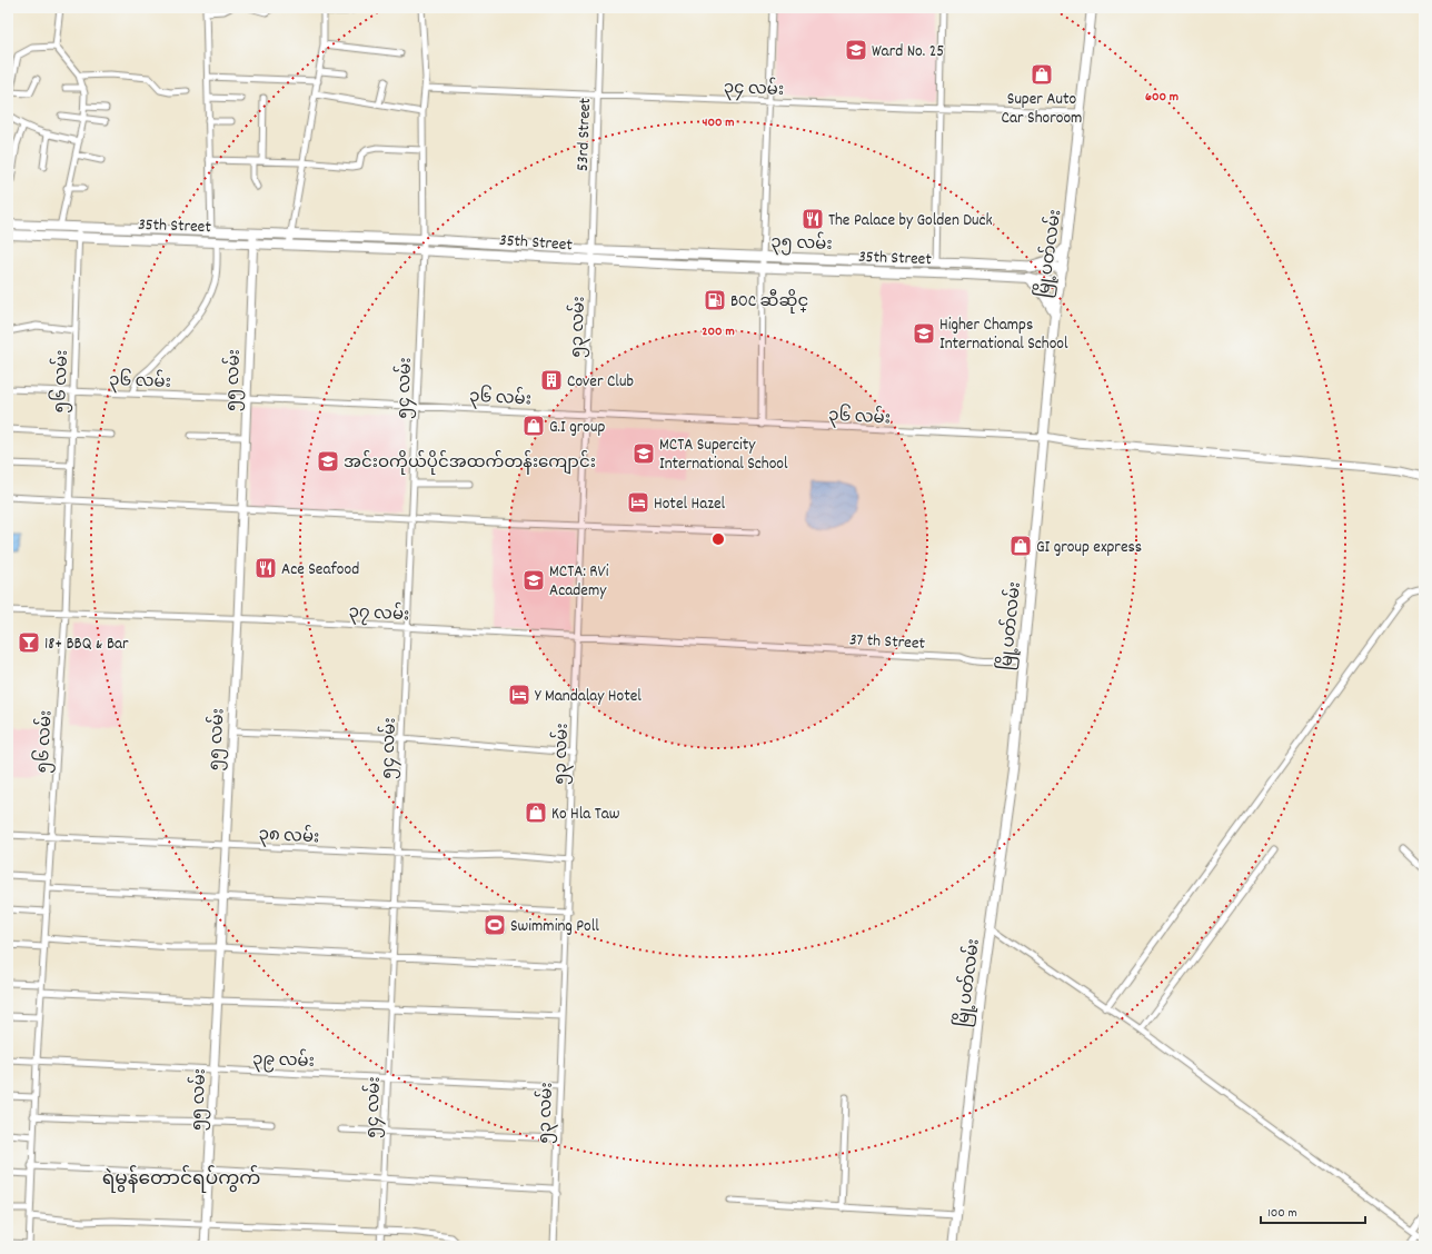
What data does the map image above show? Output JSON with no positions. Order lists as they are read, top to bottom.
{
  "streets": {
    "main road": [
      "35th Street",
      "၃၅ လမ်း",
      "မြို့ပတ်လမ်း",
      "၅၅ လမ်း"
    ],
    "street": [
      "၃၄ လမ်း",
      "53rd Street",
      "၅၃ လမ်း",
      "၃၆ လမ်း",
      "၅၆ လမ်း",
      "၅၄ လမ်း",
      "၃၇ လမ်း",
      "37 th Street",
      "၃၈ လမ်း",
      "၃၉ လမ်း"
    ]
  },
  "crossings": [
    ["၃၄ လမ်း", "53rd Street"],
    ["၃၄ လမ်း", "မြို့ပတ်လမ်း"],
    ["၃၄ လမ်း", "၅၄ လမ်း"],
    ["53rd Street", "35th Street"],
    ["53rd Street", "၃၅ လမ်း"],
    ["53rd Street", "၅၃ လမ်း"],
    ["35th Street", "၃၅ လမ်း"],
    ["35th Street", "မြို့ပတ်လမ်း"],
    ["35th Street", "၅၃ လမ်း"],
    ["35th Street", "၅၅ လမ်း"],
    ["35th Street", "၅၆ လမ်း"],
    ["35th Street", "၅၄ လမ်း"],
    ["၃၅ လမ်း", "မြို့ပတ်လမ်း"],
    ["မြို့ပတ်လမ်း", "၃၆ လမ်း"],
    ["မြို့ပတ်လမ်း", "37 th Street"],
    ["၅၃ လမ်း", "၃၆ လမ်း"],
    ["၅၃ လမ်း", "၃၇ လမ်း"],
    ["၅၃ လမ်း", "၃၈ လမ်း"],
    ["၅၃ လမ်း", "၃၉ လမ်း"],
    ["၃၆ လမ်း", "၅၅ လမ်း"],
    ["၃၆ လမ်း", "၅၆ လမ်း"],
    ["၃၆ လမ်း", "၅၄ လမ်း"],
    ["၅၅ လမ်း", "၃၇ လမ်း"],
    ["၅၅ လမ်း", "၃၈ လမ်း"],
    ["၅၅ လမ်း", "၃၉ လမ်း"],
    ["၅၆ လမ်း", "၃၇ လမ်း"],
    ["၅၆ လမ်း", "၃၈ လမ်း"],
    ["၅၆ လမ်း", "၃၉ လမ်း"],
    ["၅၄ လမ်း", "၃၇ လမ်း"],
    ["၅၄ လမ်း", "၃၈ လမ်း"],
    ["၅၄ လမ်း", "၃၉ လမ်း"],
    ["၃၇ လမ်း", "37 th Street"]
  ],
  "districts": ["ရဲမွန်တောင်ရပ်ကွက်"],
  "places": {
    "school or university": [
      "Ward No. 25",
      "Higher Champs International School",
      "MCTA Supercity International School",
      "အင်းဝကိုယ်ပိုင်အထက်တန်းကျောင်း",
      "MCTA: RVi Academy"
    ],
    "shop": [
      "Super Auto Car Shoroom",
      "G.I group",
      "GI group express",
      "Ko Hla Taw"
    ],
    "restaurant": ["The Palace by Golden Duck", "Ace Seafood"],
    "fuel station": ["BOC ဆီဆိုင္"],
    "building": ["Cover Club"],
    "hotel": ["Hotel Hazel", "Y Mandalay Hotel"],
    "bar": ["18+ BBQ & Bar"],
    "sports": ["Swimming Poll"]
  },
  "scale_bar": "100 m",
  "rings": ["600 m", "400 m", "200 m"]
}
